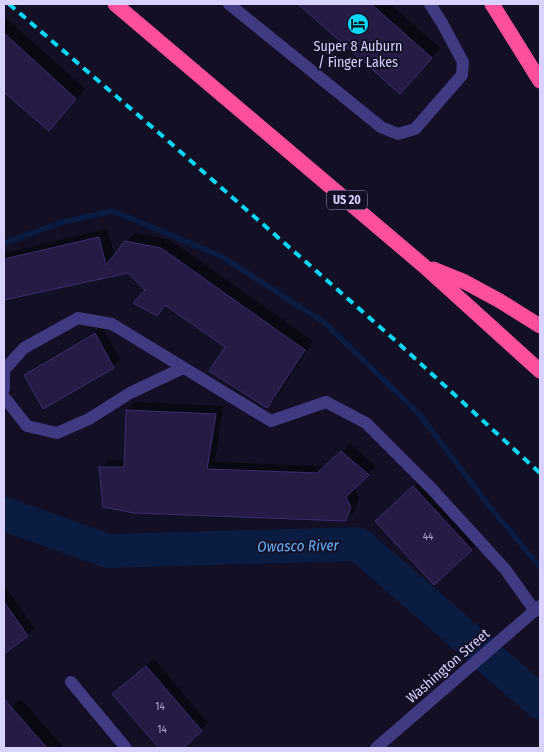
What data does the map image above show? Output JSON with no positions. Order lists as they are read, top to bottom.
{
  "streets": {
    "highway": ["US 20"],
    "street": ["Washington Street"]
  },
  "water": ["Owasco River"],
  "places": {
    "hotel": ["Super 8 Auburn / Finger Lakes"]
  },
  "house_numbers": ["44", "14", "14"]
}
